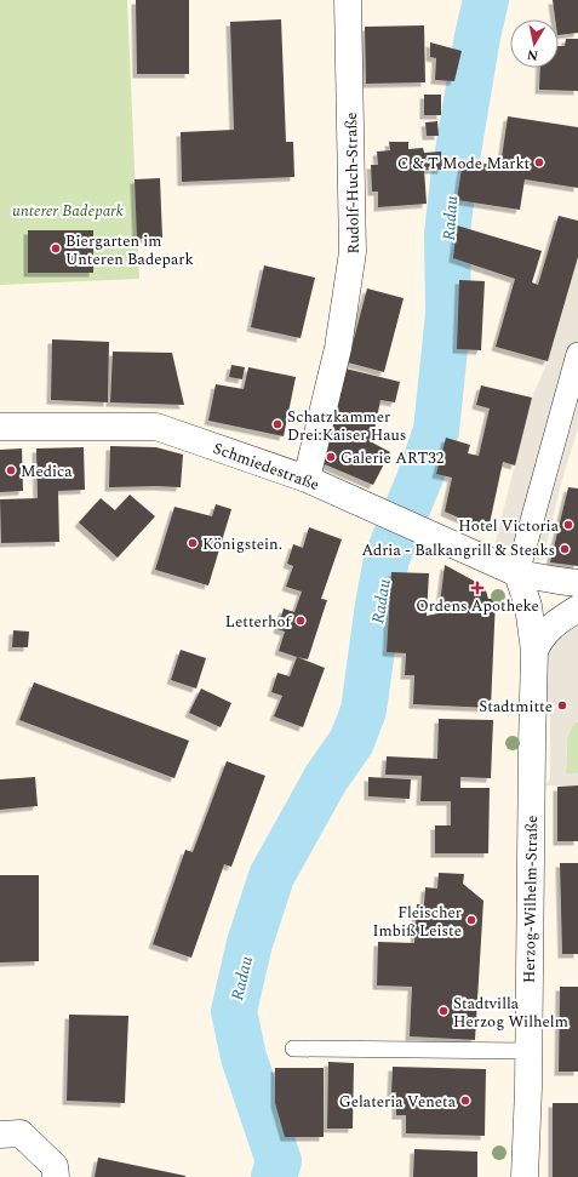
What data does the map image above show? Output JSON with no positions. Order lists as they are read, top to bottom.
{
  "streets": {
    "street": ["Rudolf-Huch-Straße", "Schmiedestraße", "Herzog-Wilhelm-Straße"]
  },
  "crossings": [
    ["Rudolf-Huch-Straße", "Schmiedestraße"],
    ["Schmiedestraße", "Herzog-Wilhelm-Straße"]
  ],
  "water": ["Radau"],
  "parks": ["unterer Badepark"],
  "places": {
    "other": [
      "C & T Mode Markt",
      "Biergarten im Unteren Badepark",
      "Schatzkammer Drei:Kaiser Haus",
      "Galerie ART32",
      "Medica",
      "Hotel Victoria",
      "Königstein.",
      "Adria - Balkangrill & Steaks",
      "Letterhof",
      "Stadtmitte",
      "Fleischer Imbiß Leiste",
      "Stadtvilla Herzog Wilhelm",
      "Gelateria Veneta"
    ],
    "health": ["Ordens Apotheke"]
  },
  "north": "bottom"
}
